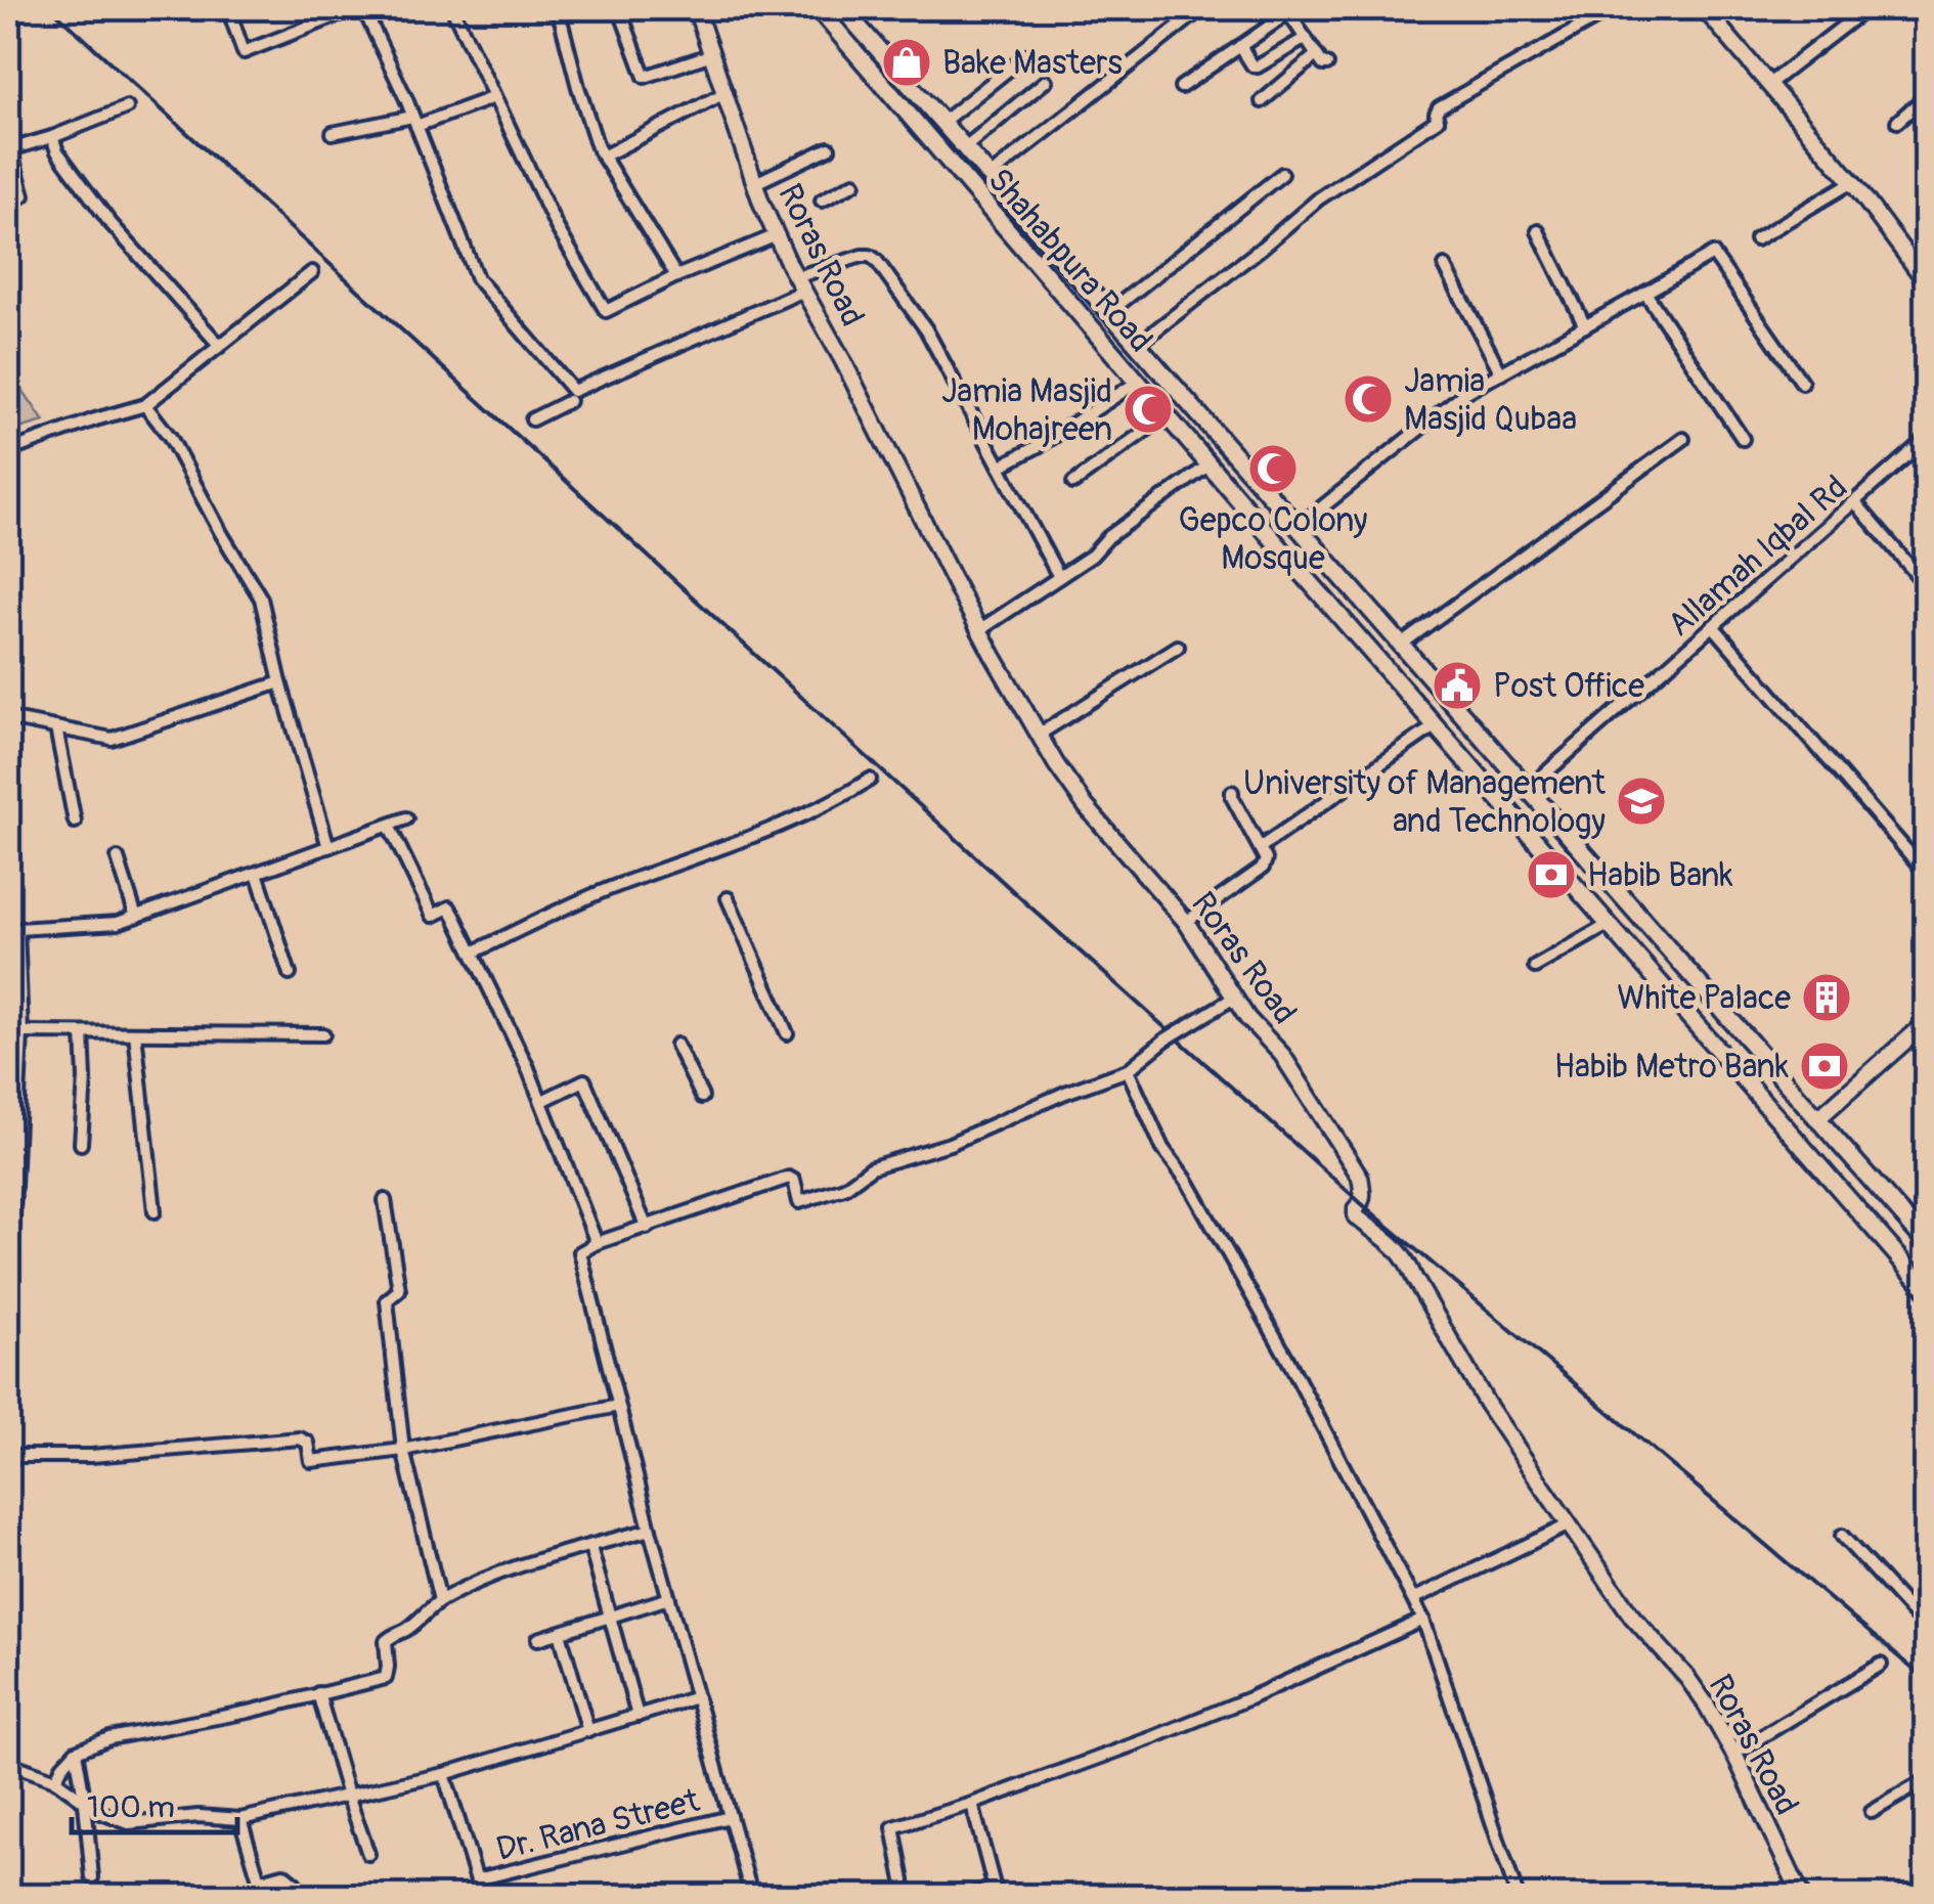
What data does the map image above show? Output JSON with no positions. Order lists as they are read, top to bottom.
{
  "streets": {
    "main road": ["Roras Road", "Shahabpura Road"],
    "street": ["Allamah Iqbal Rd", "Dr. Rana Street"]
  },
  "places": {
    "shop": ["Bake Masters"],
    "mosque": ["Jamia Masjid Qubaa", "Jamia Masjid Mohajreen", "Gepco Colony Mosque"],
    "public building": ["Post Office"],
    "school or university": ["University of Management and Technology"],
    "bank": ["Habib Bank", "Habib Metro Bank"],
    "building": ["White Palace"]
  },
  "scale_bar": "100 m"
}
